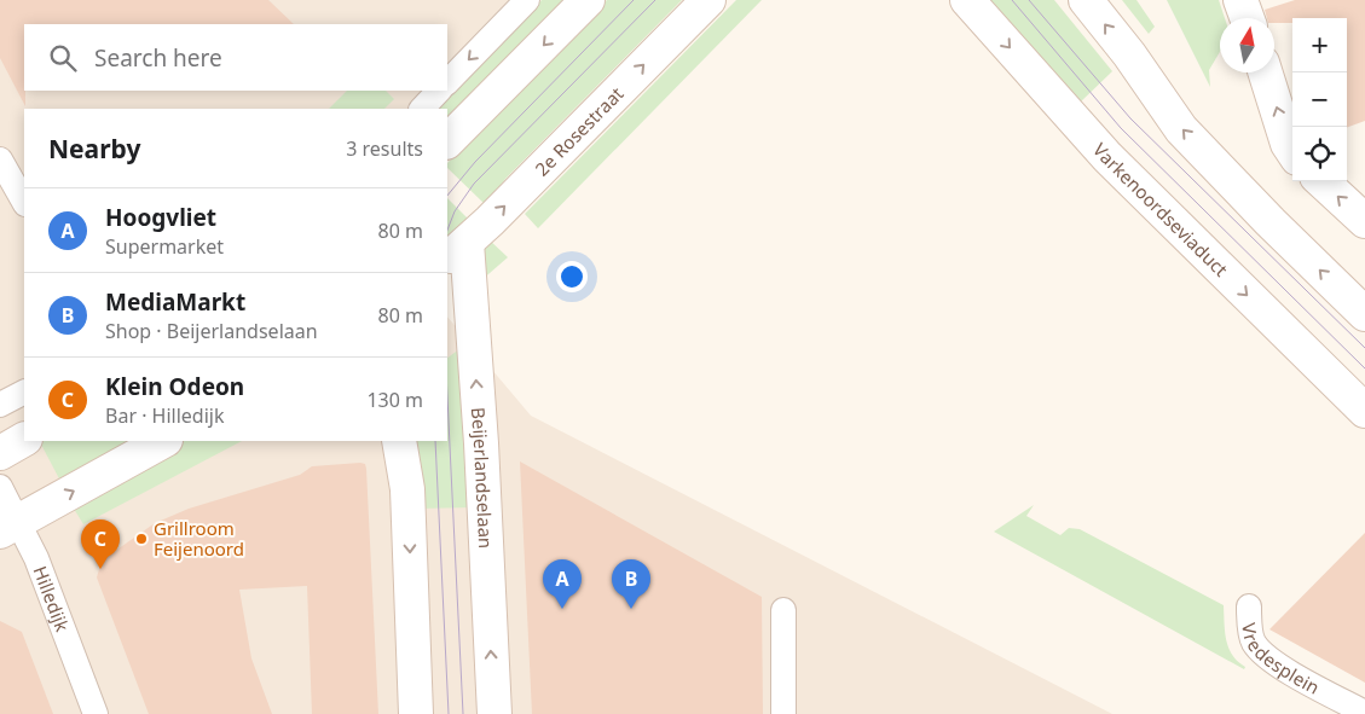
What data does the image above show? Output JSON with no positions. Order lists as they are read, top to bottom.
{
  "streets": {
    "main road": ["2e Rosestraat", "Varkenoordseviaduct", "Beijerlandselaan"],
    "street": ["Hilledijk", "Vredesplein"]
  },
  "crossings": [
    ["2e Rosestraat", "Beijerlandselaan"]
  ],
  "places": ["Grillroom Feijenoord"],
  "north": "top",
  "page": {
    "map_buttons": ["+", "−"],
    "search": "Search here",
    "heading": ["Nearby", "3 results"],
    "list": [
      {
        "mark": "A",
        "name": "Hoogvliet",
        "note": "Supermarket",
        "value": "80 m"
      },
      {
        "mark": "B",
        "name": "MediaMarkt",
        "note": "Shop · Beijerlandselaan",
        "value": "80 m"
      },
      {
        "mark": "C",
        "name": "Klein Odeon",
        "note": "Bar · Hilledijk",
        "value": "130 m"
      }
    ],
    "pins": ["C", "A", "B"]
  }
}
